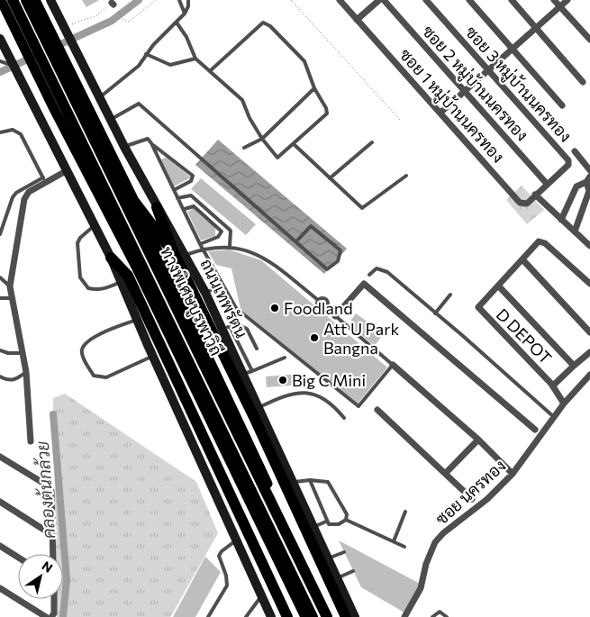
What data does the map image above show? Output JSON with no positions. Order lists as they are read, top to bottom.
{
  "streets": {
    "highway": ["ทางพิเศษบูรพาวิถี"],
    "main road": ["ถนนเทพรัตน"],
    "street": [
      "ซอย 2 หมู่บ้านนครทอง",
      "ซอย 3 หมู่บ้านนครทอง",
      "ซอย 1 หมู่บ้านนครทอง",
      "D DEPOT",
      "ซอย นครทอง"
    ]
  },
  "crossings": [
    ["ซอย 2 หมู่บ้านนครทอง", "ซอย 3 หมู่บ้านนครทอง"],
    ["ซอย 2 หมู่บ้านนครทอง", "ซอย 1 หมู่บ้านนครทอง"],
    ["ซอย 3 หมู่บ้านนครทอง", "ซอย 1 หมู่บ้านนครทอง"],
    ["D DEPOT", "ซอย นครทอง"]
  ],
  "water": ["คลองต้นกล้วย"],
  "places": ["Foodland", "Att U Park Bangna", "Big C Mini"],
  "north": "top right"
}
